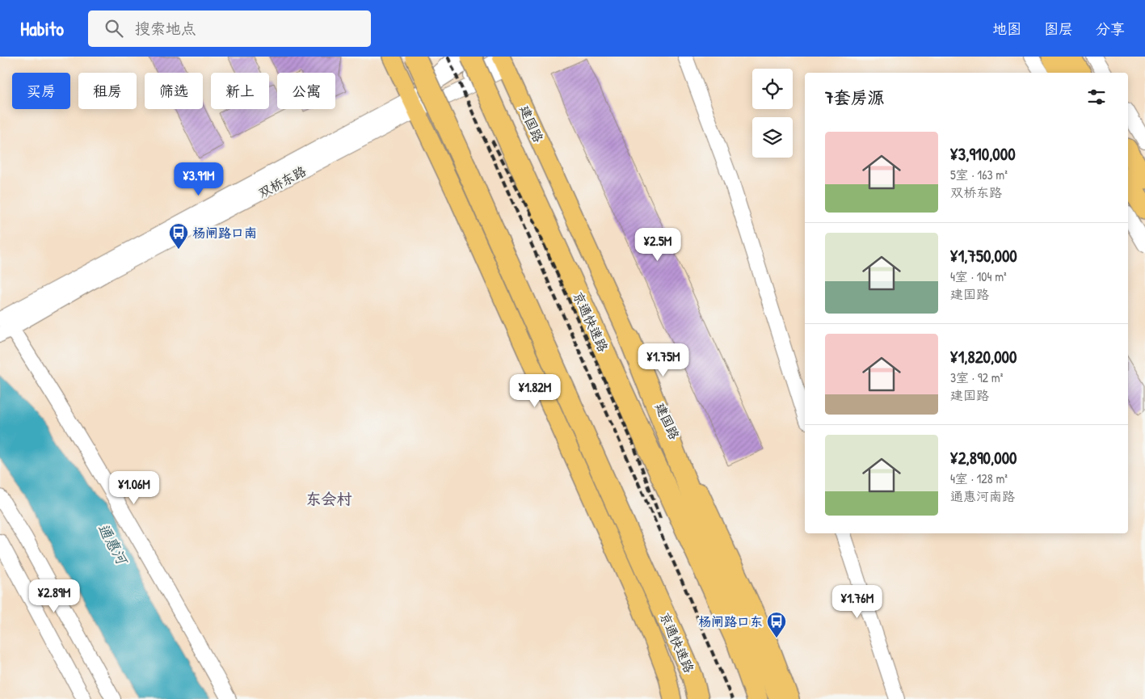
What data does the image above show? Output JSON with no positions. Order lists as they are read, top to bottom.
{
  "streets": {
    "highway": ["京通快速路"],
    "main road": ["建国路"],
    "street": ["双桥东路"]
  },
  "crossings": [
    ["建国路", "双桥东路"]
  ],
  "districts": ["东会村"],
  "water": ["通惠河"],
  "places": {
    "bus stop": ["杨闸路口南", "杨闸路口东"]
  },
  "page": {
    "header": "Habito",
    "search": "搜索地点",
    "nav": ["地图", "图层", "分享"],
    "chip": [
      "买房",
      "租房",
      "筛选",
      "新上",
      "公寓"
    ],
    "heading": "7套房源",
    "list": [
      {
        "name": "¥3,910,000",
        "note": "5室 · 163 m² · 双桥东路"
      },
      {
        "name": "¥1,750,000",
        "note": "4室 · 104 m² · 建国路"
      },
      {
        "name": "¥1,820,000",
        "note": "3室 · 92 m² · 建国路"
      },
      {
        "name": "¥2,890,000",
        "note": "4室 · 128 m² · 通惠河南路"
      }
    ],
    "price": [
      "¥3.91M",
      "¥2.5M",
      "¥1.75M",
      "¥1.82M",
      "¥1.06M",
      "¥2.89M",
      "¥1.76M"
    ]
  }
}
